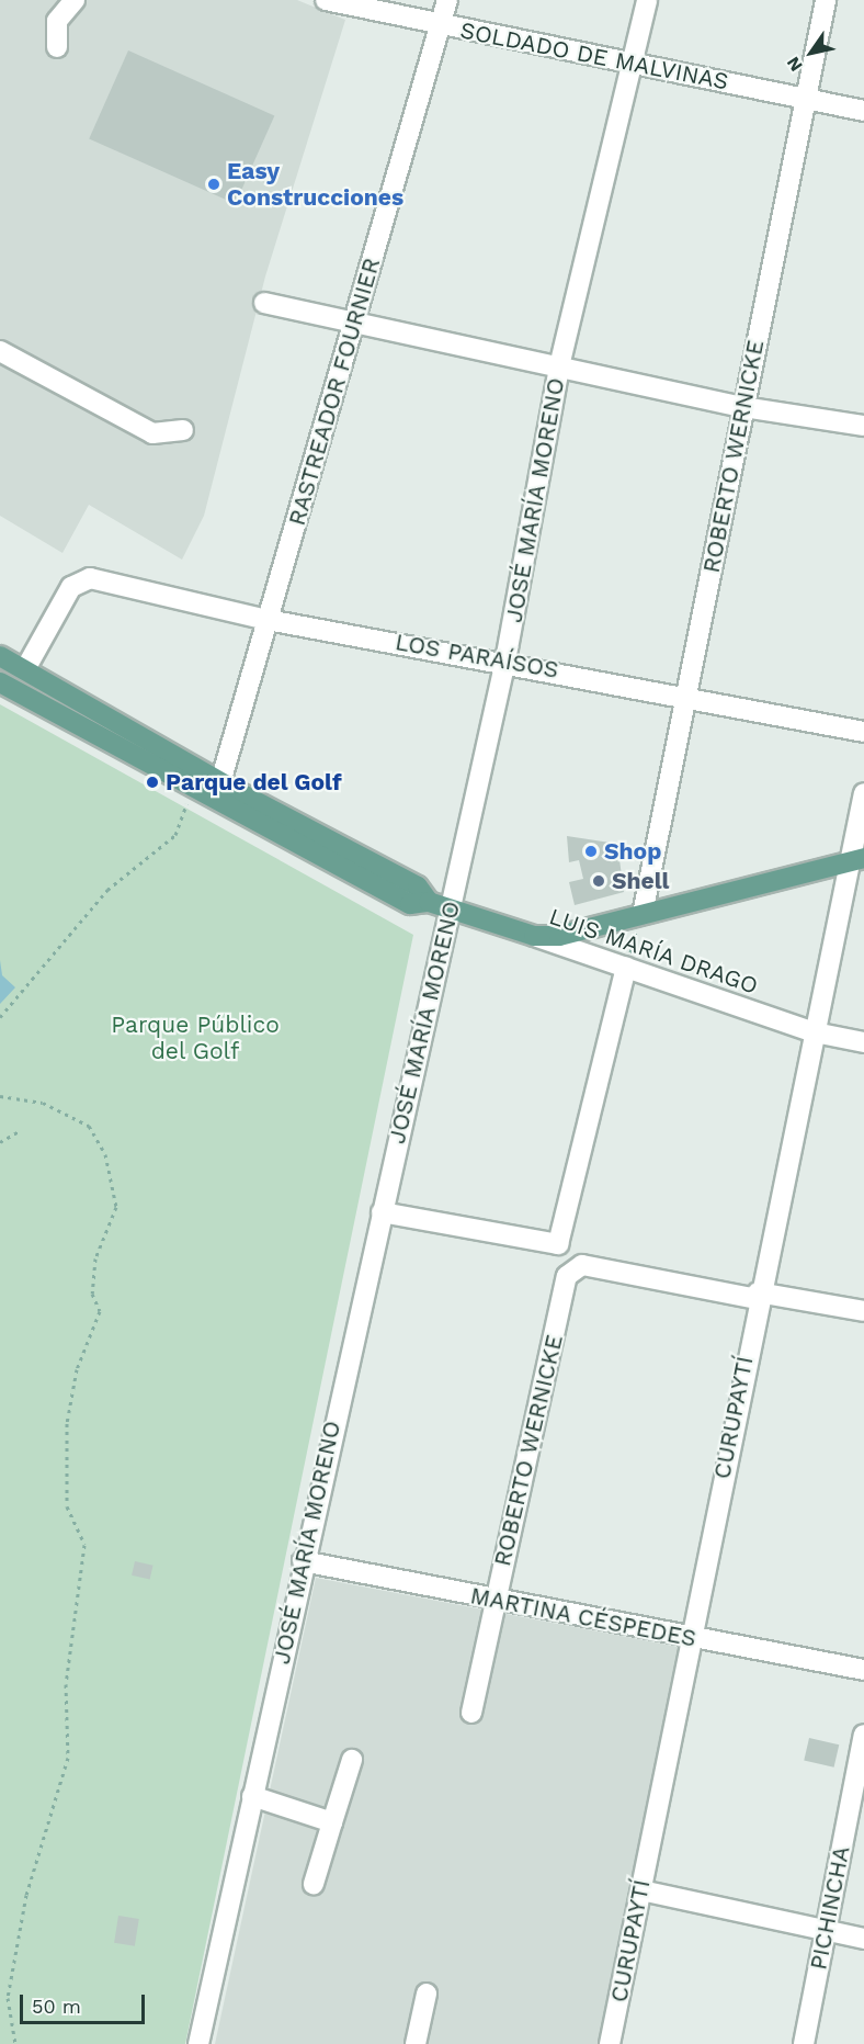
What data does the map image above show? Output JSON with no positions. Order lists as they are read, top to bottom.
{
  "streets": {
    "main road": ["LUIS MARÍA DRAGO"],
    "street": [
      "SOLDADO DE MALVINAS",
      "RASTREADOR FOURNIER",
      "ROBERTO WERNICKE",
      "JOSÉ MARÍA MORENO",
      "LOS PARAÍSOS",
      "CURUPAYTÍ",
      "MARTINA CÉSPEDES",
      "PICHINCHA"
    ]
  },
  "crossings": [
    ["SOLDADO DE MALVINAS", "RASTREADOR FOURNIER"],
    ["SOLDADO DE MALVINAS", "ROBERTO WERNICKE"],
    ["SOLDADO DE MALVINAS", "JOSÉ MARÍA MORENO"],
    ["RASTREADOR FOURNIER", "LOS PARAÍSOS"],
    ["RASTREADOR FOURNIER", "LUIS MARÍA DRAGO"],
    ["ROBERTO WERNICKE", "LOS PARAÍSOS"],
    ["ROBERTO WERNICKE", "CURUPAYTÍ"],
    ["ROBERTO WERNICKE", "MARTINA CÉSPEDES"],
    ["JOSÉ MARÍA MORENO", "LOS PARAÍSOS"],
    ["JOSÉ MARÍA MORENO", "LUIS MARÍA DRAGO"],
    ["JOSÉ MARÍA MORENO", "MARTINA CÉSPEDES"],
    ["LOS PARAÍSOS", "LUIS MARÍA DRAGO"],
    ["LUIS MARÍA DRAGO", "CURUPAYTÍ"],
    ["CURUPAYTÍ", "MARTINA CÉSPEDES"]
  ],
  "parks": ["Parque Público del Golf"],
  "places": [
    "Easy Construcciones",
    "Parque del Golf",
    "Shop",
    "Shell"
  ],
  "scale_bar": "50 m",
  "north": "bottom left"
}
